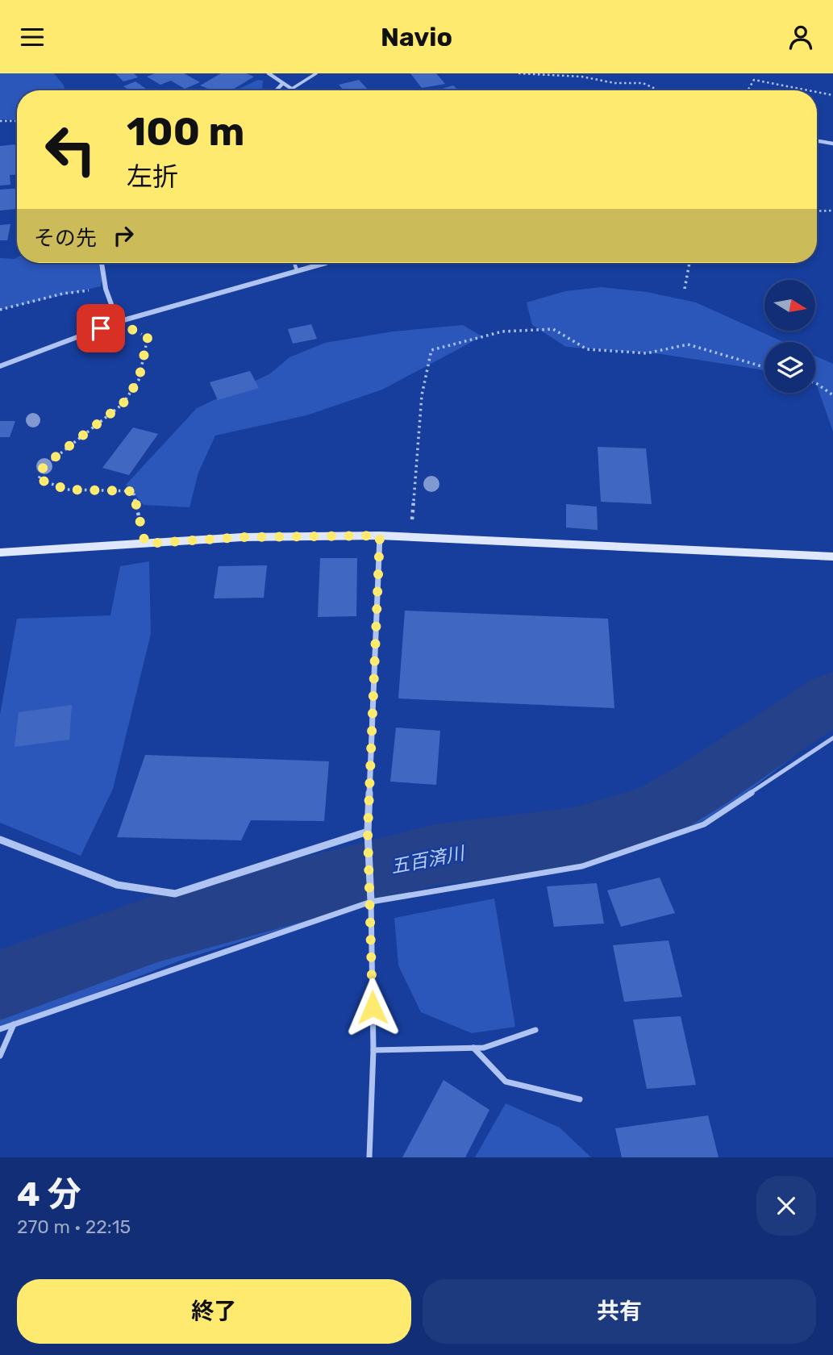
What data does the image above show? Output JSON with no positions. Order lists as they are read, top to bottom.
{
  "water": ["五百済川"],
  "north": "right",
  "page": {
    "header": "Navio",
    "turn": ["100 m", "左折"],
    "then": "その先",
    "heading": ["4 分", "270 m · 22:15"],
    "buttons": ["終了", "共有"]
  }
}
